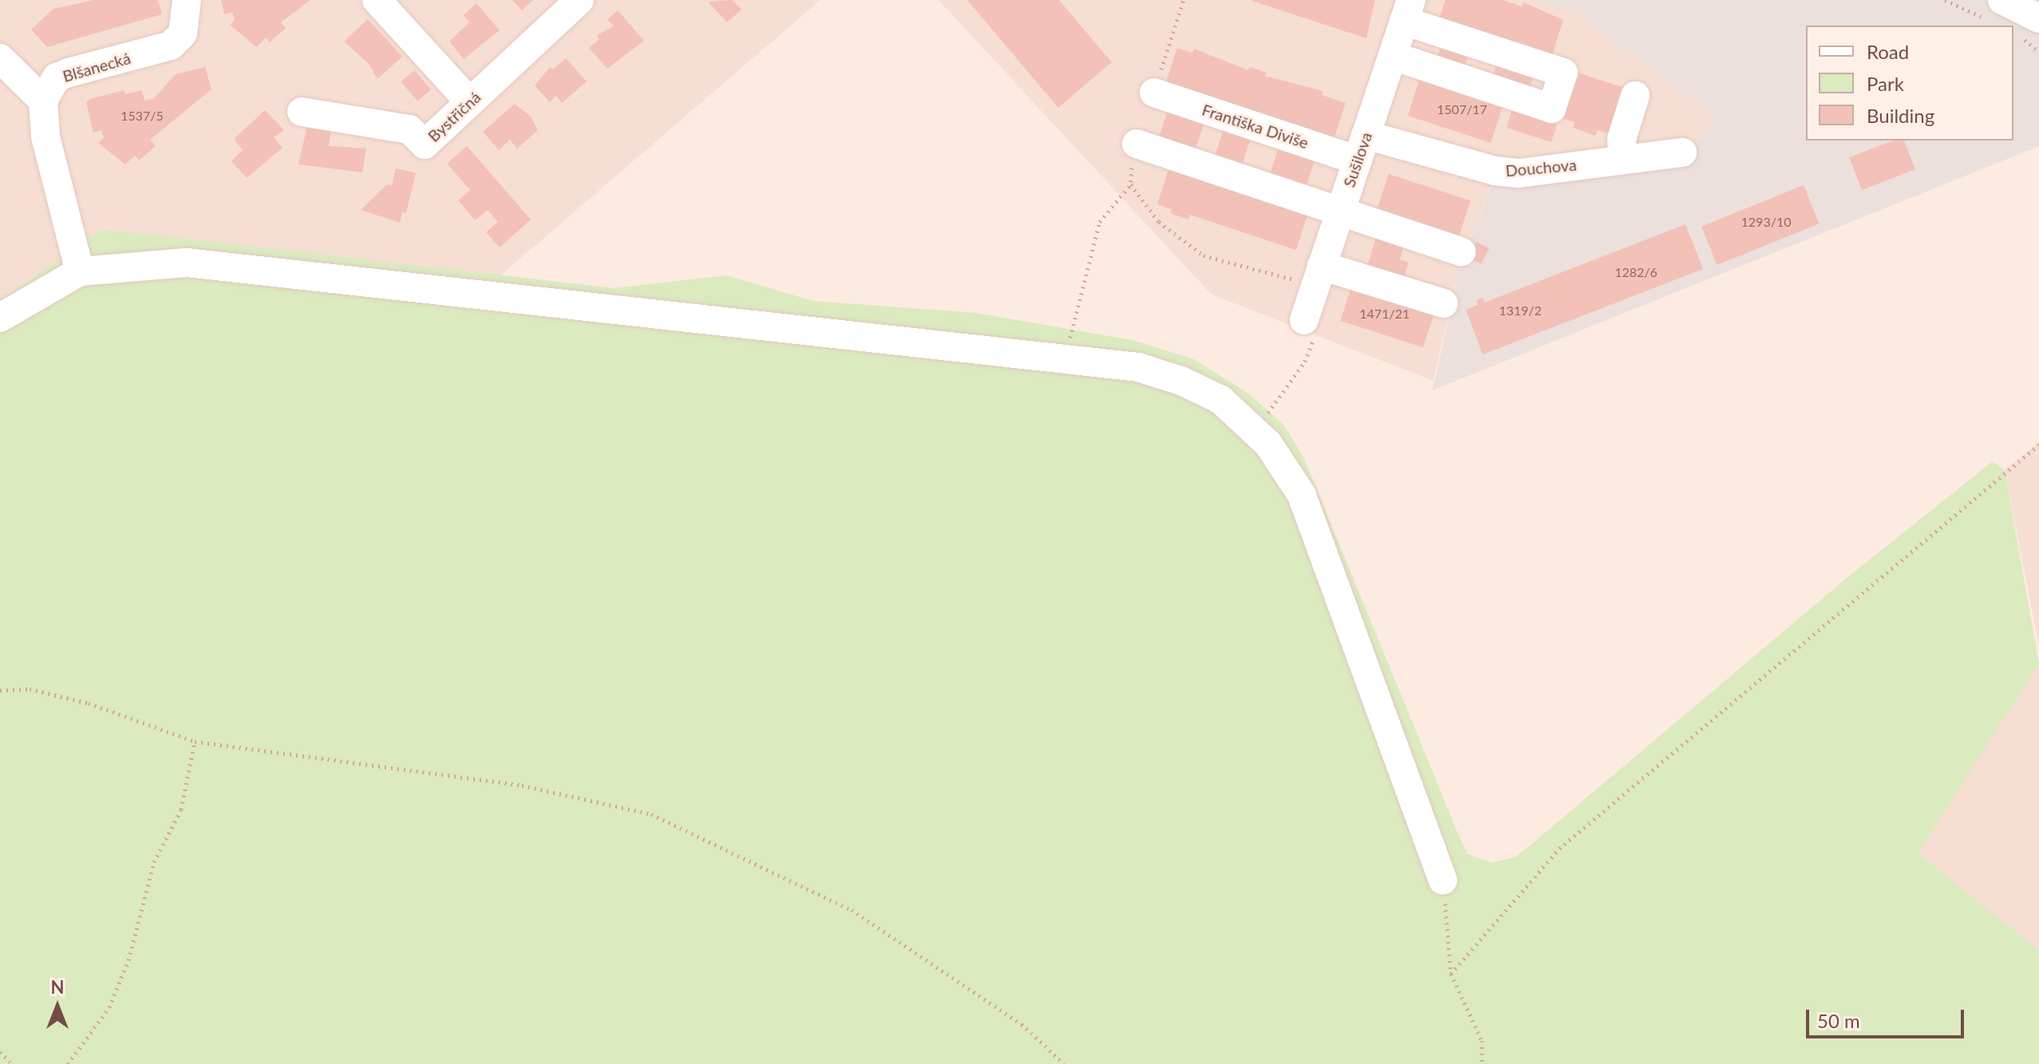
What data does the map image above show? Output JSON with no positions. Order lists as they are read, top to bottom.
{
  "streets": {
    "street": [
      "Blšanecká",
      "Bystřičná",
      "Františka Diviše",
      "Sušilova",
      "Douchova"
    ]
  },
  "crossings": [
    ["Františka Diviše", "Sušilova"],
    ["Františka Diviše", "Douchova"],
    ["Sušilova", "Douchova"]
  ],
  "house_numbers": [
    "1507/17",
    "1537/5",
    "1293/10",
    "1282/6",
    "1319/2",
    "1471/21"
  ],
  "legend": ["Road", "Park", "Building"],
  "scale_bar": "50 m",
  "north": "top"
}
